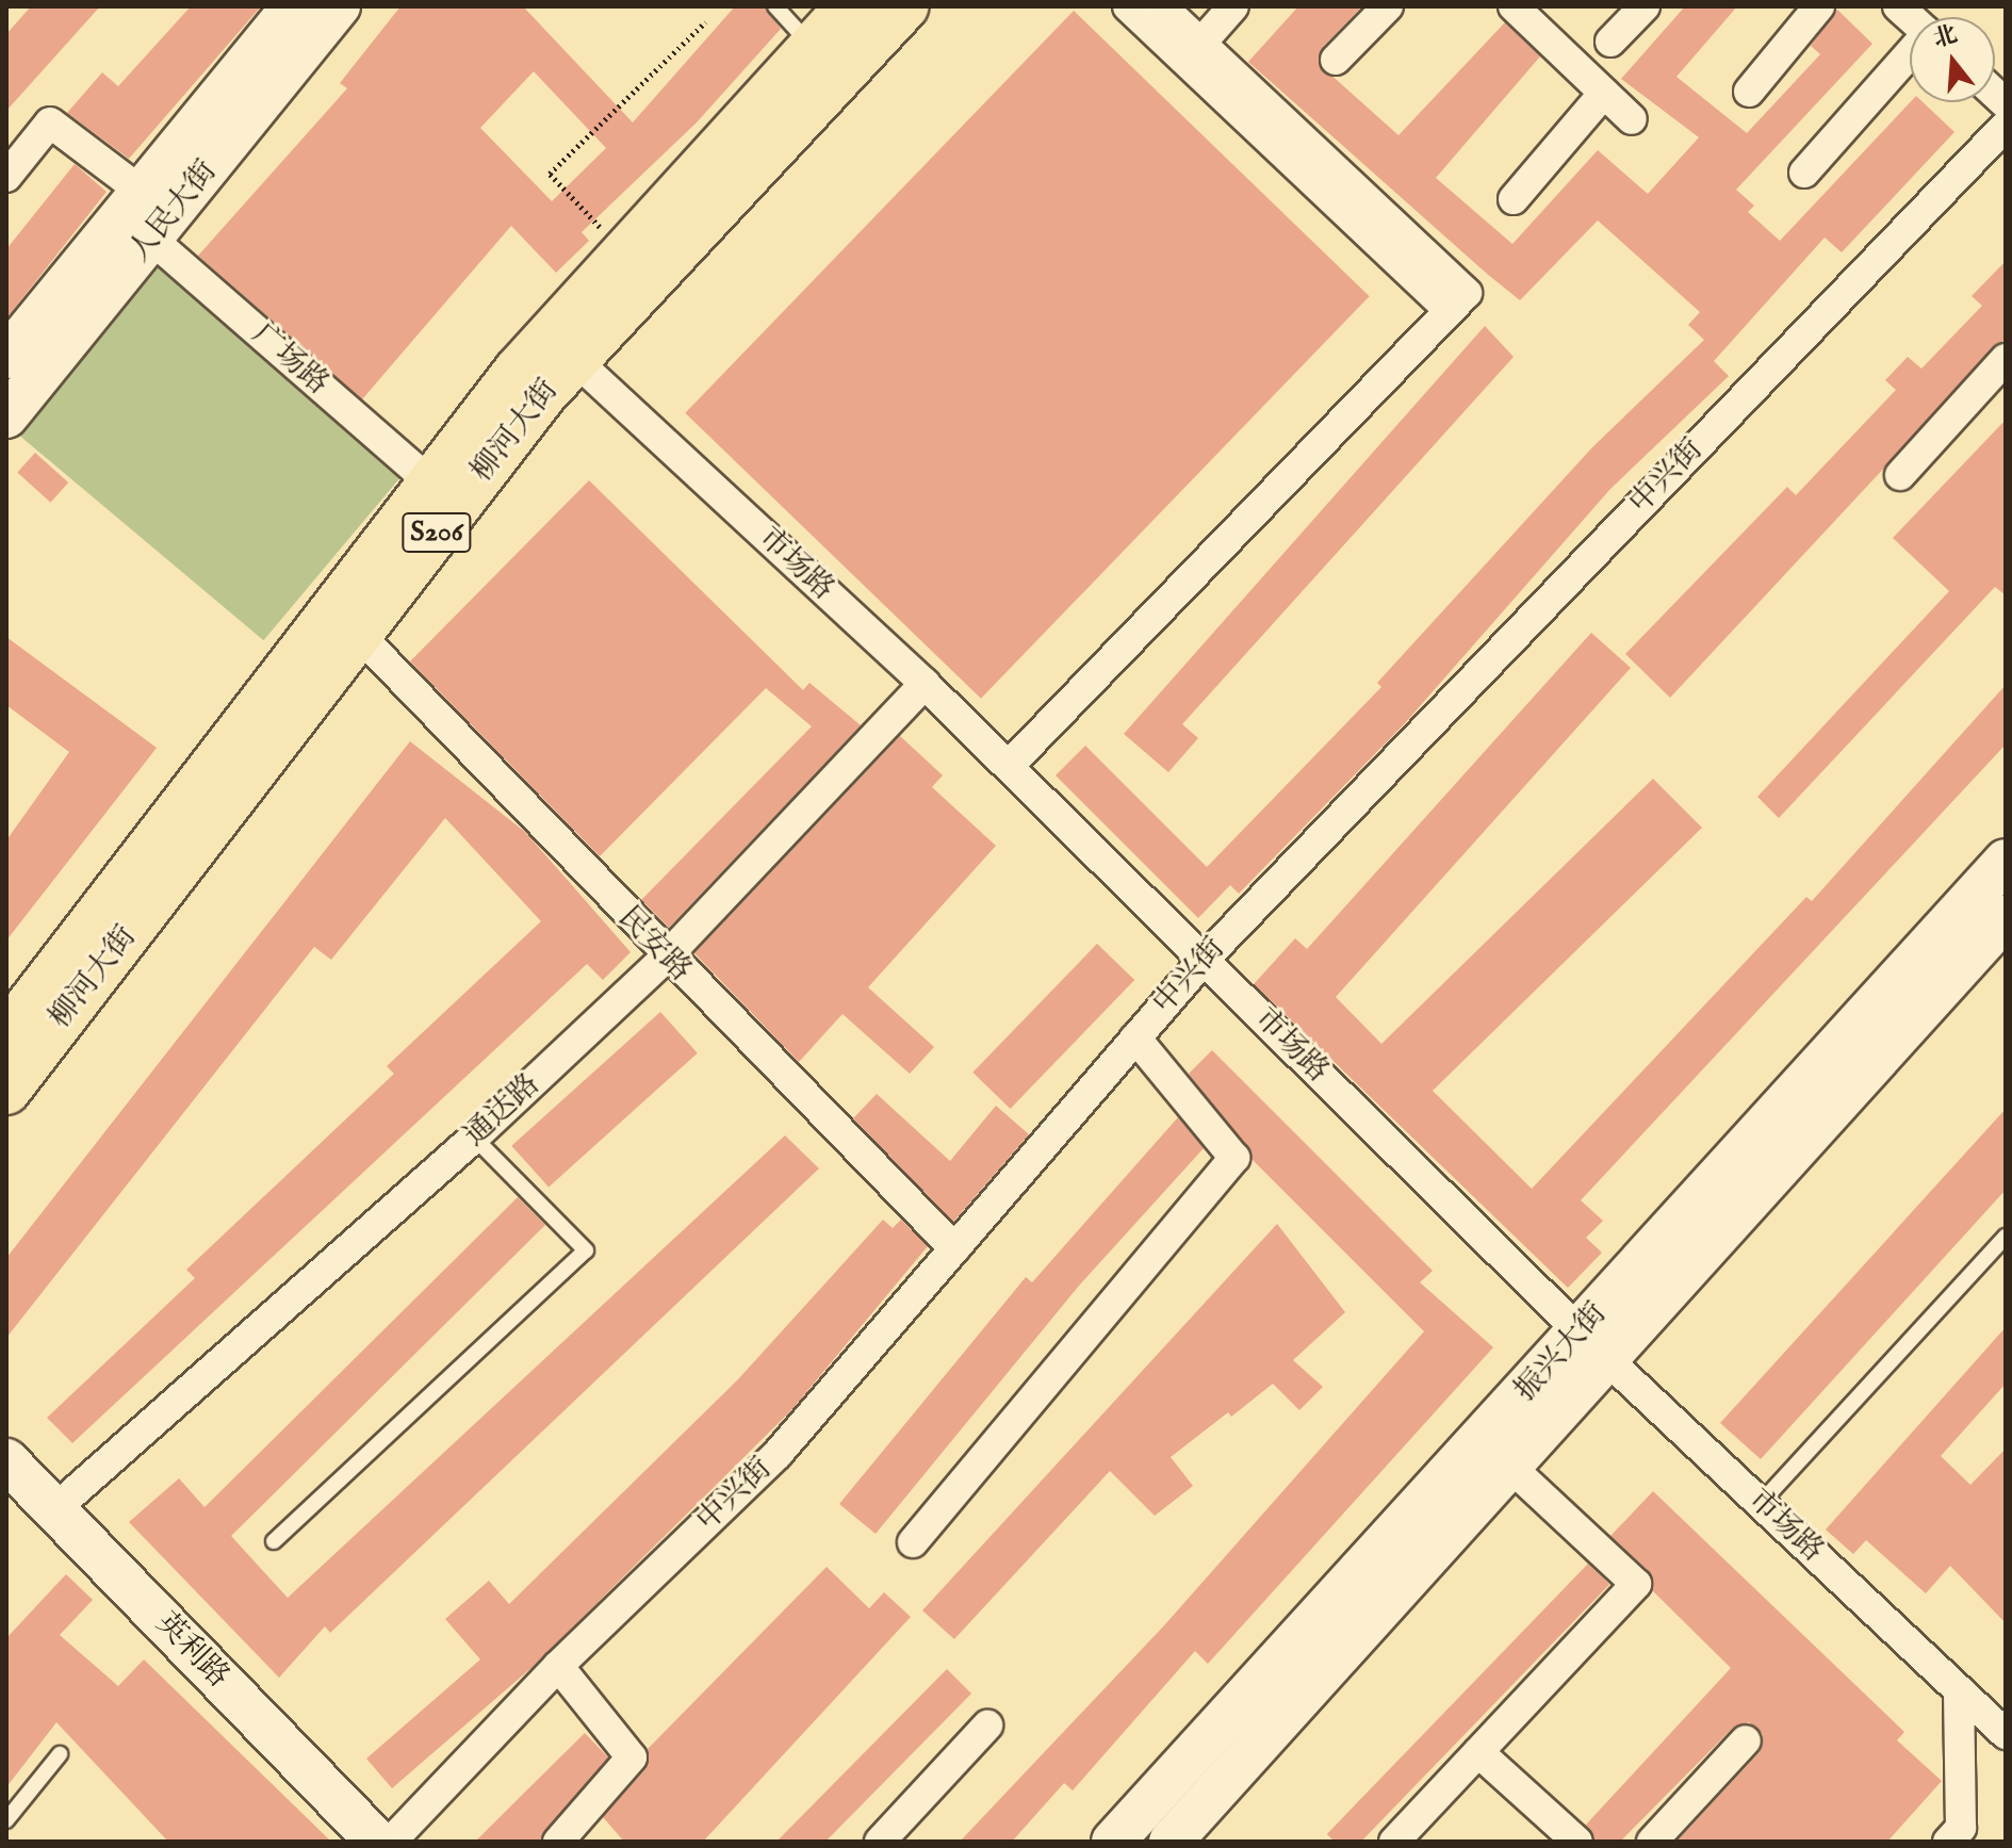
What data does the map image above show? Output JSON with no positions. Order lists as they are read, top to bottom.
{
  "streets": {
    "main road": ["柳河大街", "S206"],
    "street": [
      "人民大街",
      "广场路",
      "中兴街",
      "市场路",
      "民安路",
      "通达路",
      "振兴大街",
      "英利路"
    ]
  },
  "crossings": [
    ["人民大街", "广场路"],
    ["广场路", "柳河大街"],
    ["柳河大街", "市场路"],
    ["柳河大街", "民安路"],
    ["中兴街", "市场路"],
    ["中兴街", "民安路"],
    ["市场路", "通达路"],
    ["市场路", "振兴大街"],
    ["民安路", "通达路"],
    ["通达路", "英利路"]
  ],
  "north": "top"
}
